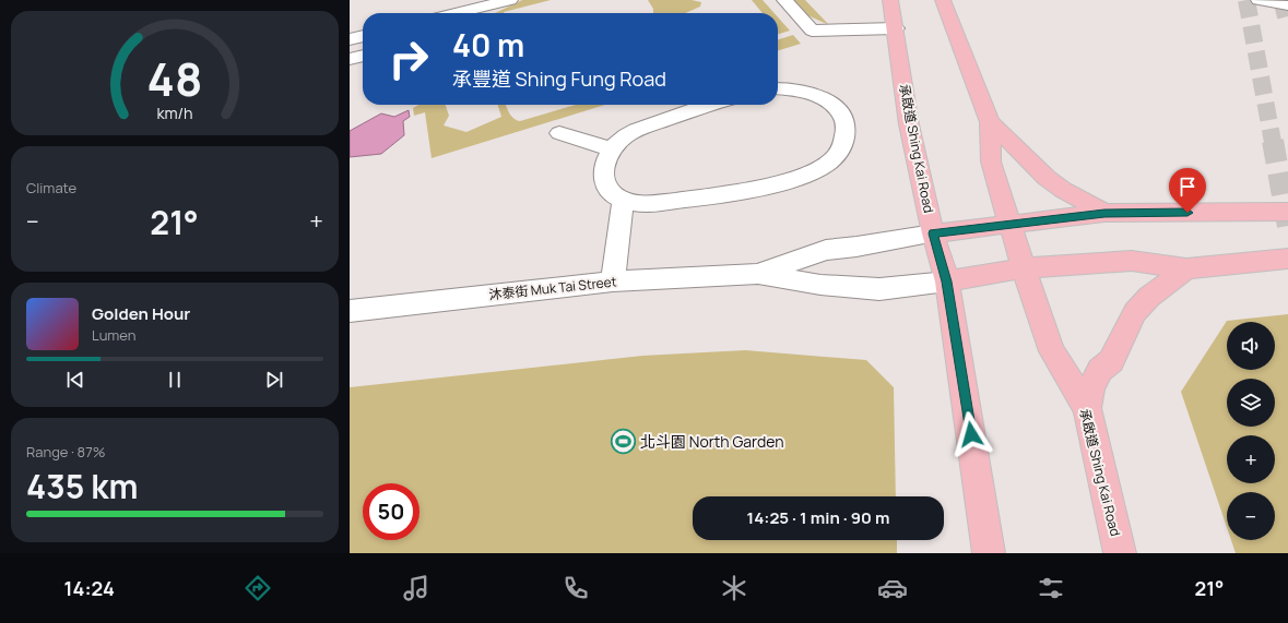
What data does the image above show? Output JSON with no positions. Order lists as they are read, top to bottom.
{
  "streets": {
    "main road": ["承啟道 Shing Kai Road"],
    "street": ["沐泰街 Muk Tai Street"]
  },
  "crossings": [
    ["承啟道 Shing Kai Road", "沐泰街 Muk Tai Street"]
  ],
  "places": {
    "sports": ["北斗園 North Garden"]
  },
  "page": {
    "turn": ["40 m", "承豐道 Shing Fung Road"],
    "tile": [
      "Climate",
      ["Range · 87%", "435 km"]
    ],
    "heat": ["−", "21°", "+"],
    "song": ["Golden Hour", "Lumen"],
    "map_buttons": ["+", "−"],
    "limit": "50",
    "trip": "14:25 · 1 min · 90 m",
    "tabs": ["14:24", "21°"],
    "gauge": ["48", "km/h"]
  }
}
